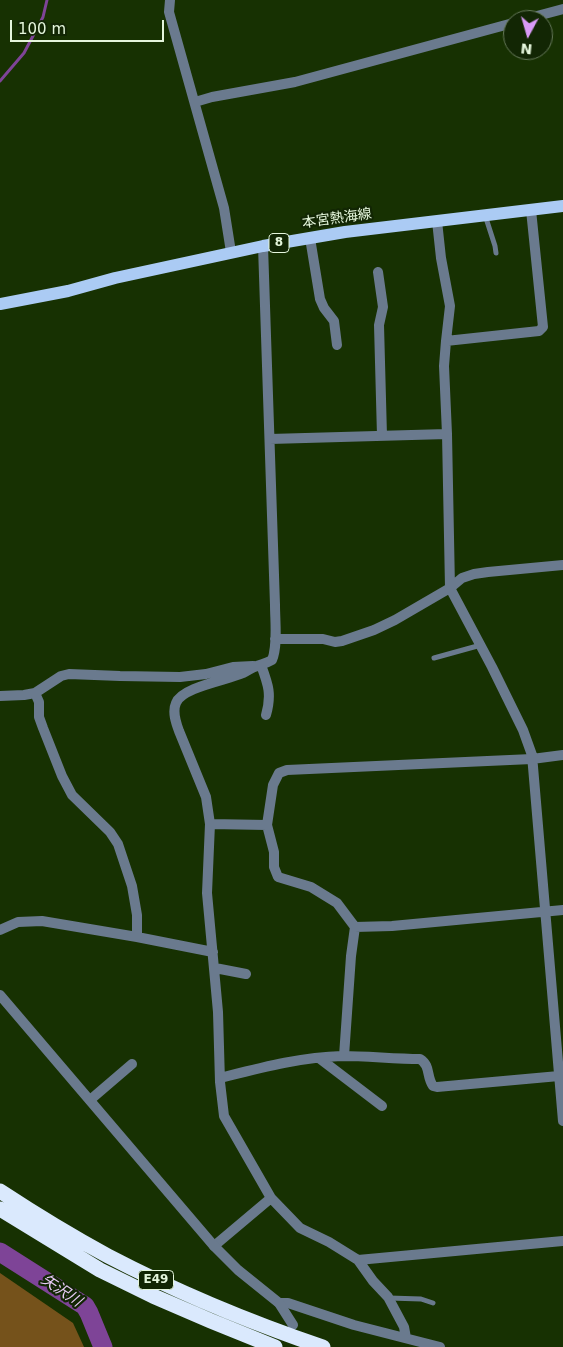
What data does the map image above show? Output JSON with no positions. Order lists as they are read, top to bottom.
{
  "streets": {
    "highway": ["E49"],
    "main road": ["本宮熱海線", "8"]
  },
  "water": ["矢沢川"],
  "scale_bar": "100 m",
  "north": "bottom"
}
